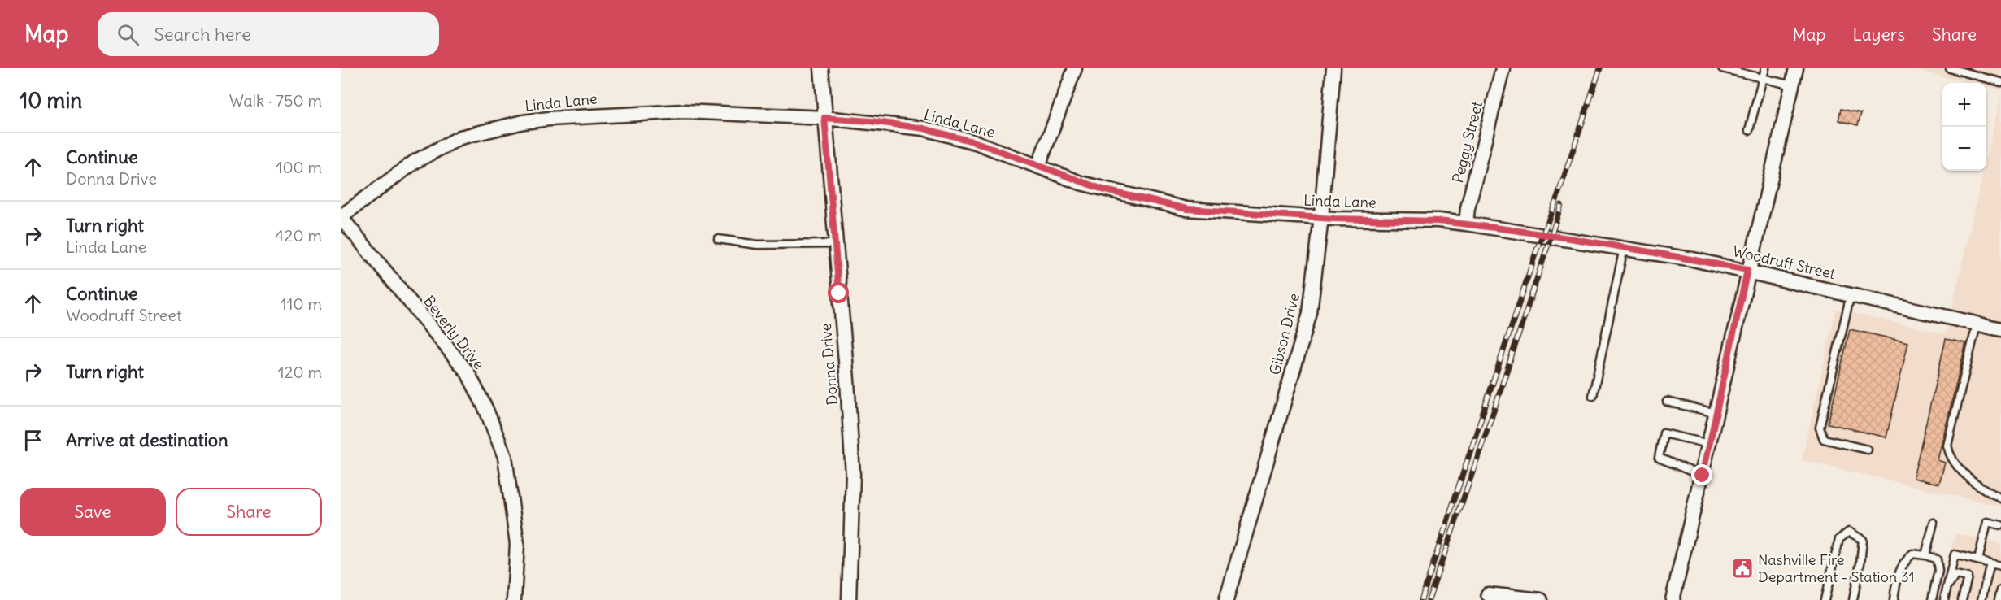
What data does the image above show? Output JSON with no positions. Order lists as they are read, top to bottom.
{
  "streets": {
    "street": [
      "Linda Lane",
      "Peggy Street",
      "Woodruff Street",
      "Beverly Drive",
      "Gibson Drive",
      "Donna Drive"
    ]
  },
  "crossings": [
    ["Linda Lane", "Peggy Street"],
    ["Linda Lane", "Woodruff Street"],
    ["Linda Lane", "Beverly Drive"],
    ["Linda Lane", "Gibson Drive"],
    ["Linda Lane", "Donna Drive"]
  ],
  "places": {
    "public building": ["Nashville Fire Department - Station 31"]
  },
  "page": {
    "header": "Map",
    "search": "Search here",
    "nav": ["Map", "Layers", "Share"],
    "heading": ["10 min", "Walk · 750 m"],
    "map_buttons": ["+", "−"],
    "list": [
      ["Continue", "Donna Drive", "100 m"],
      ["Turn right", "Linda Lane", "420 m"],
      ["Continue", "Woodruff Street", "110 m"],
      ["Turn right", "120 m"],
      "Arrive at destination"
    ],
    "buttons": ["Save", "Share"]
  }
}
